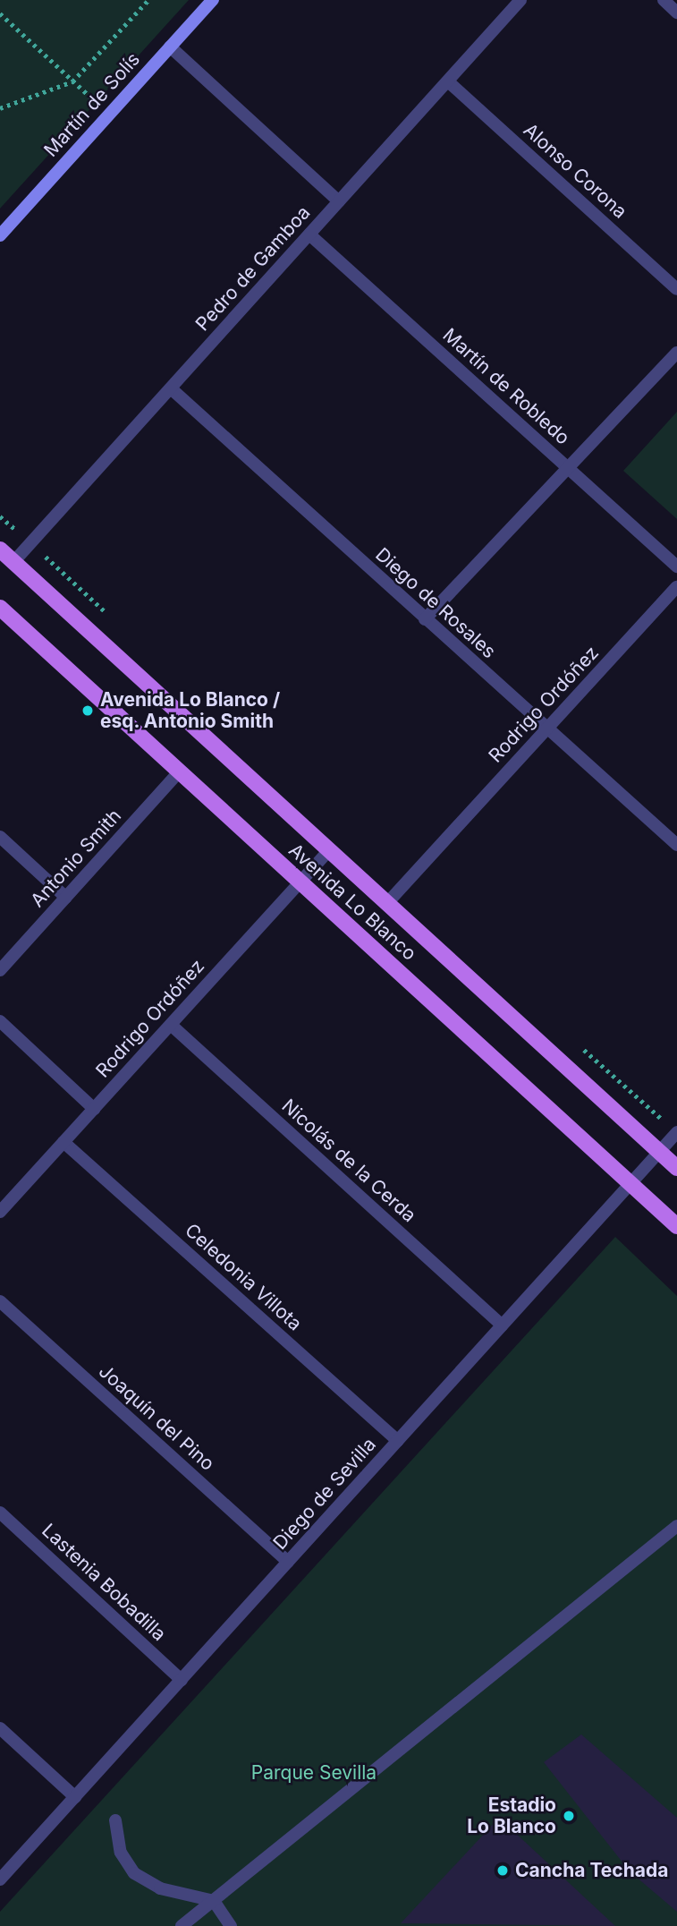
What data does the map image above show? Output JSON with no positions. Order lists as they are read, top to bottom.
{
  "streets": {
    "main road": ["Avenida Lo Blanco"],
    "street": [
      "Martín de Solís",
      "Alonso Corona",
      "Pedro de Gamboa",
      "Martín de Robledo",
      "Diego de Rosales",
      "Rodrigo Ordóñez",
      "Antonio Smith",
      "Nicolás de la Cerda",
      "Celedonia Villota",
      "Joaquín del Pino",
      "Diego de Sevilla",
      "Lastenia Bobadilla"
    ]
  },
  "crossings": [
    ["Alonso Corona", "Pedro de Gamboa"],
    ["Pedro de Gamboa", "Martín de Robledo"],
    ["Pedro de Gamboa", "Diego de Rosales"],
    ["Pedro de Gamboa", "Avenida Lo Blanco"],
    ["Diego de Rosales", "Rodrigo Ordóñez"],
    ["Rodrigo Ordóñez", "Avenida Lo Blanco"],
    ["Rodrigo Ordóñez", "Nicolás de la Cerda"],
    ["Rodrigo Ordóñez", "Celedonia Villota"],
    ["Antonio Smith", "Avenida Lo Blanco"],
    ["Avenida Lo Blanco", "Diego de Sevilla"],
    ["Nicolás de la Cerda", "Diego de Sevilla"],
    ["Celedonia Villota", "Diego de Sevilla"],
    ["Joaquín del Pino", "Diego de Sevilla"],
    ["Diego de Sevilla", "Lastenia Bobadilla"]
  ],
  "parks": ["Parque Sevilla"],
  "places": ["Avenida Lo Blanco / esq. Antonio Smith", "Estadio Lo Blanco", "Cancha Techada"]
}
